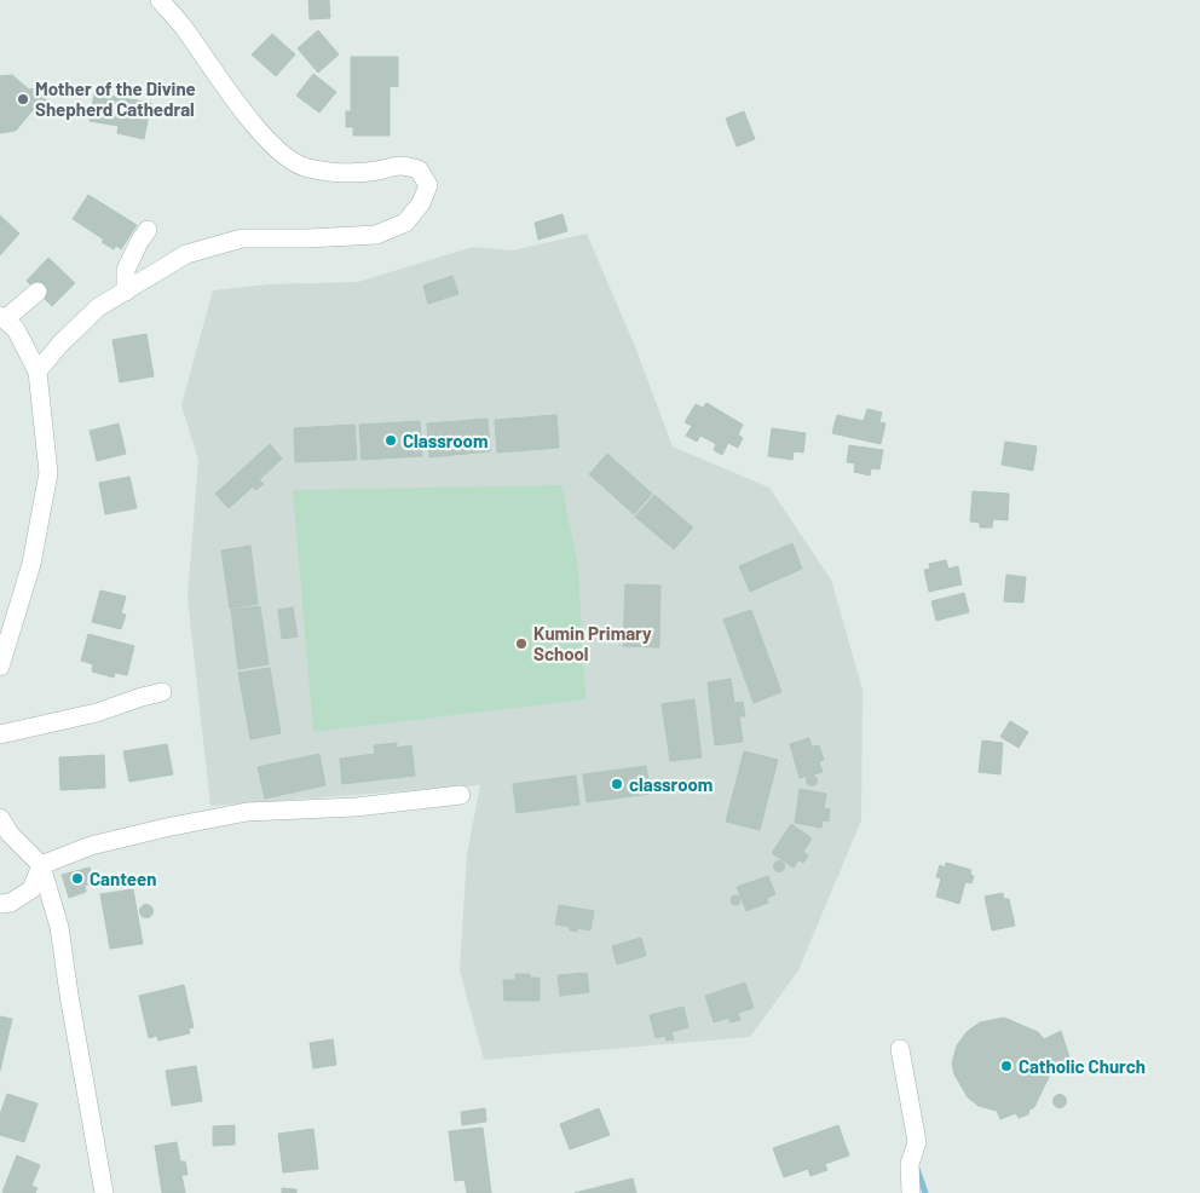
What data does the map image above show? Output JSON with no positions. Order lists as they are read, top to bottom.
{
  "places": [
    "Mother of the Divine Shepherd Cathedral",
    "Classroom",
    "Kumin Primary School",
    "classroom",
    "Canteen",
    "Catholic Church"
  ]
}
